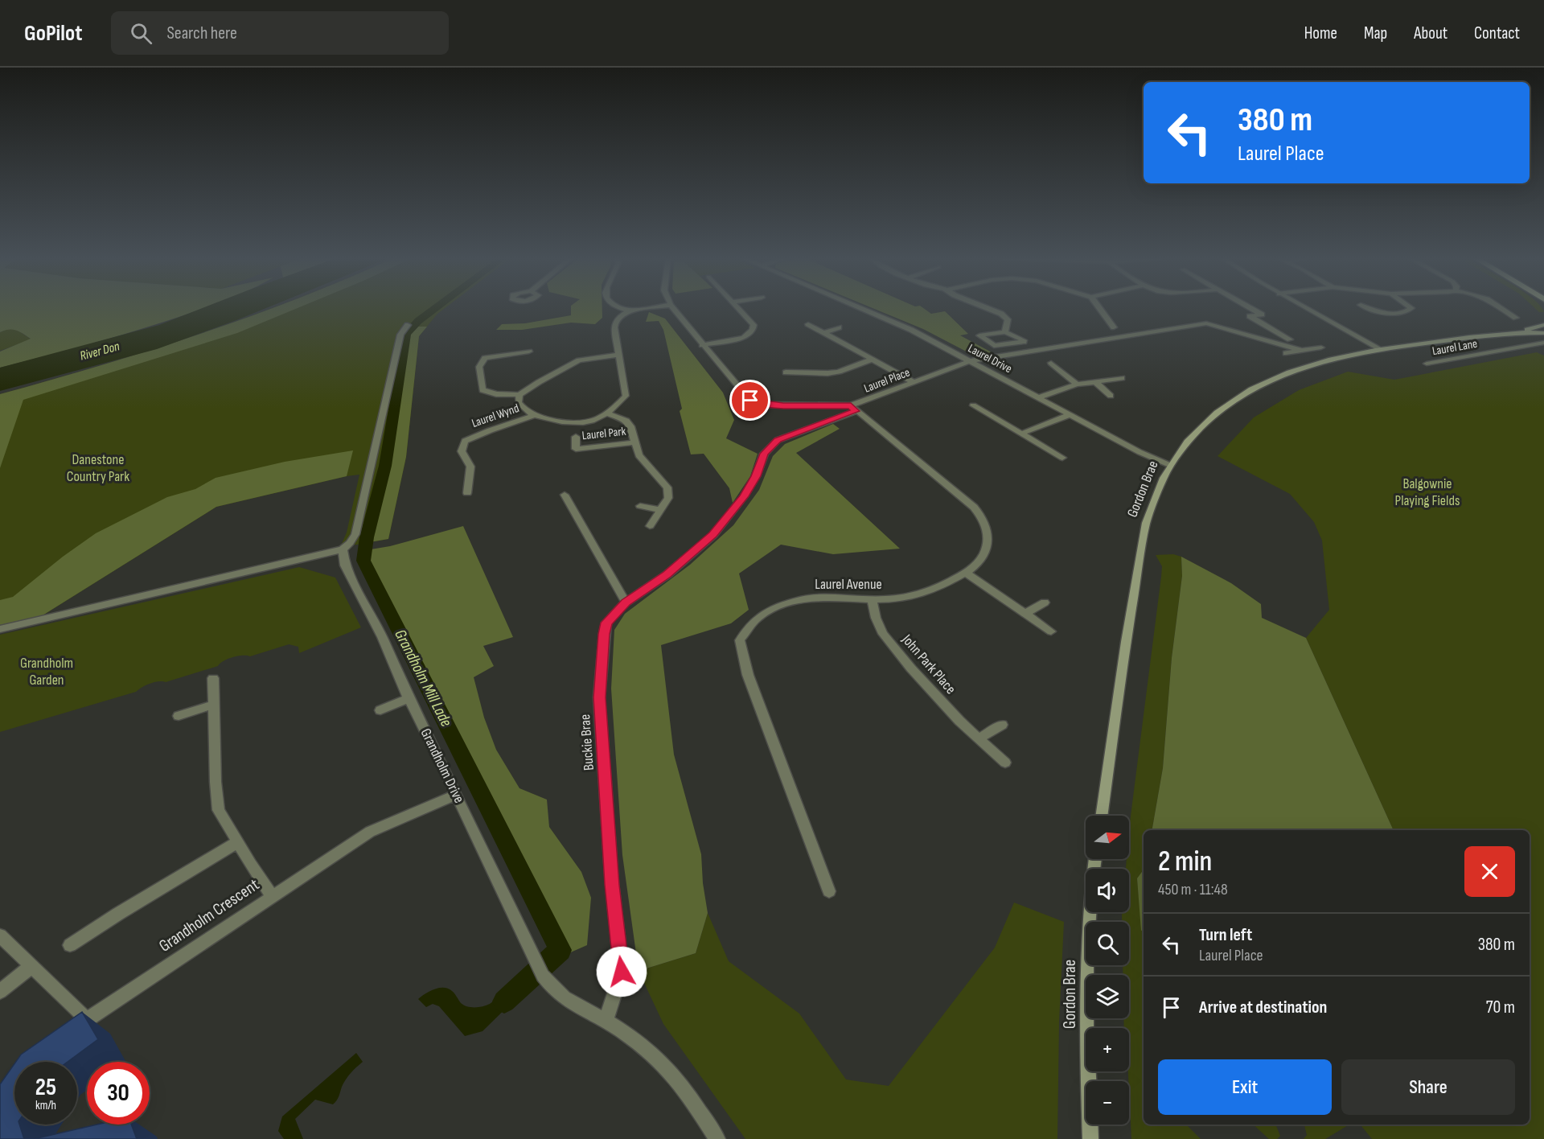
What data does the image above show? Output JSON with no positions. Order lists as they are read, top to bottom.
{
  "streets": {
    "main road": ["Gordon Brae"],
    "street": [
      "Laurel Lane",
      "Laurel Drive",
      "Laurel Place",
      "Laurel Wynd",
      "Laurel Park",
      "Laurel Avenue",
      "John Park Place",
      "Buckie Brae",
      "Grandholm Drive",
      "Grandholm Crescent"
    ]
  },
  "crossings": [
    ["Laurel Drive", "Laurel Place"],
    ["Laurel Drive", "Gordon Brae"],
    ["Laurel Place", "Laurel Avenue"],
    ["Laurel Place", "Buckie Brae"],
    ["Laurel Avenue", "John Park Place"],
    ["Laurel Avenue", "Buckie Brae"],
    ["Buckie Brae", "Grandholm Drive"],
    ["Grandholm Drive", "Grandholm Crescent"]
  ],
  "water": ["River Don", "Grandholm Mill Lade"],
  "parks": ["Danestone Country Park", "Balgownie Playing Fields", "Grandholm Garden"],
  "north": "right",
  "page": {
    "header": "GoPilot",
    "search": "Search here",
    "nav": [
      "Home",
      "Map",
      "About",
      "Contact"
    ],
    "turn": ["380 m", "Laurel Place"],
    "map_buttons": ["+", "−"],
    "heading": ["2 min", "450 m · 11:48"],
    "list": [
      {
        "name": "Turn left",
        "note": "Laurel Place",
        "value": "380 m"
      },
      {
        "name": "Arrive at destination",
        "value": "70 m"
      }
    ],
    "buttons": ["Exit", "Share"],
    "speed": "25 km/h",
    "limit": "30"
  }
}
